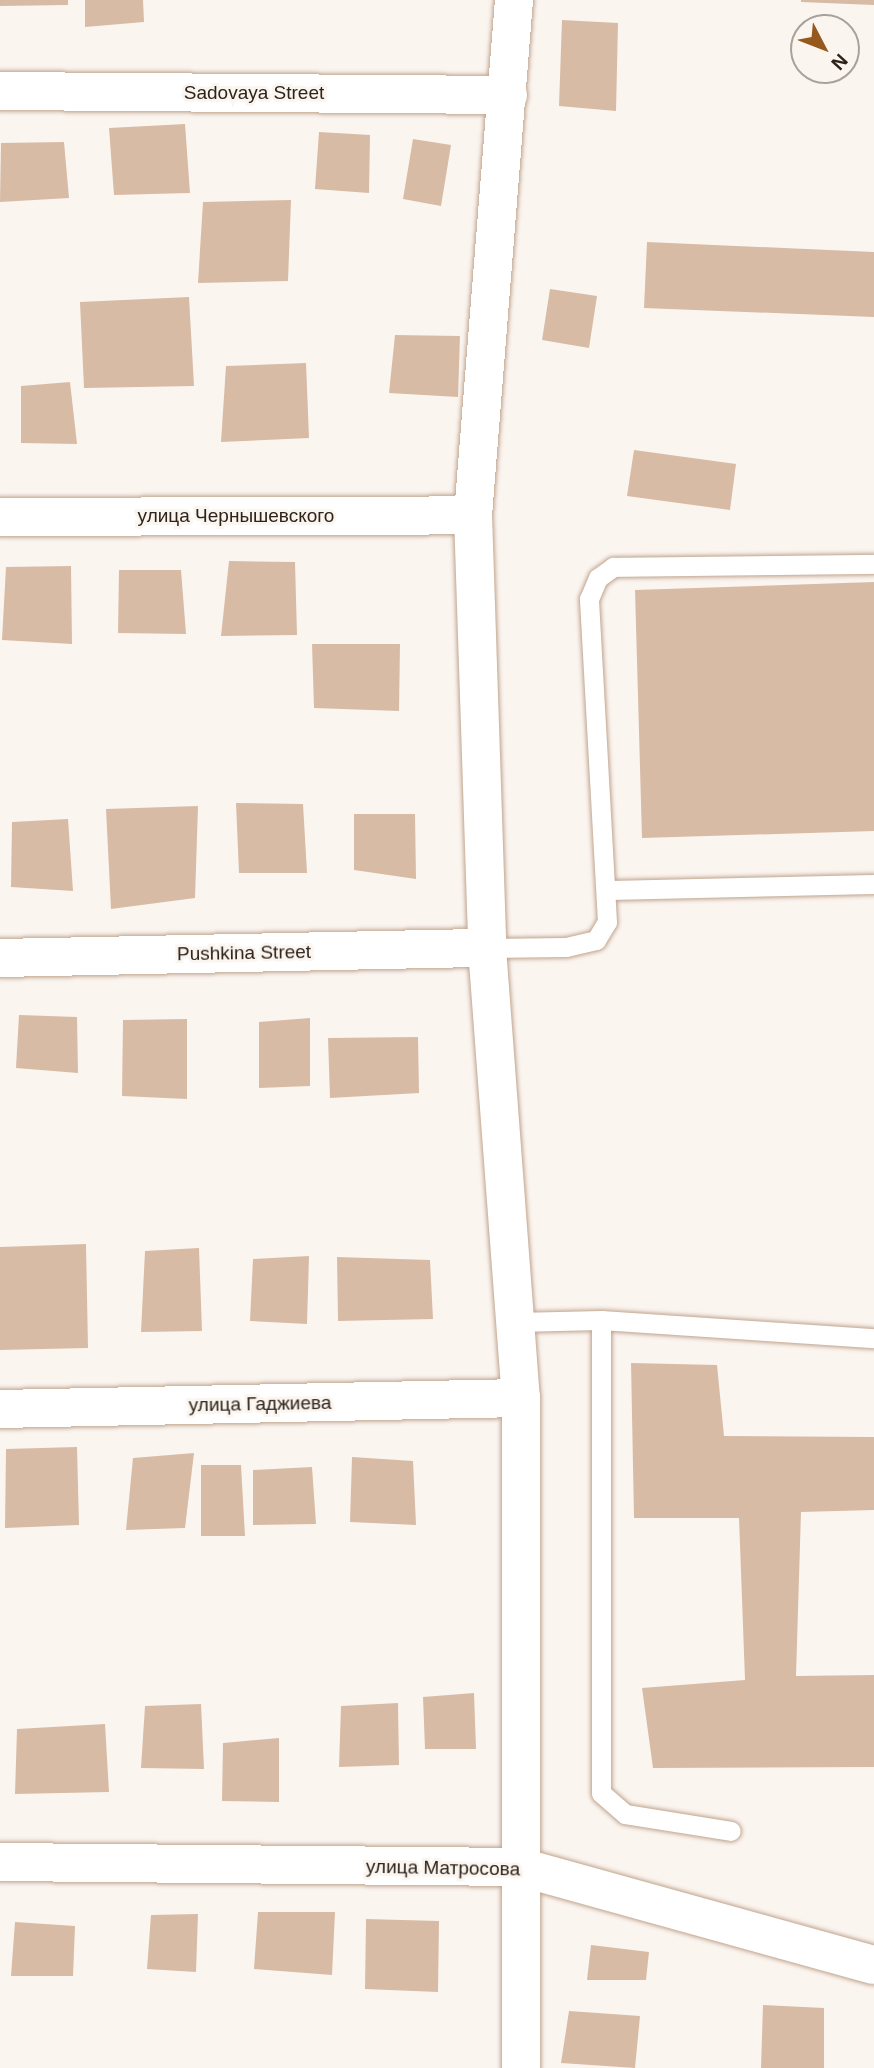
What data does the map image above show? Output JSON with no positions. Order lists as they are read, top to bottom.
{
  "streets": {
    "street": [
      "Sadovaya Street",
      "улица Чернышевского",
      "Pushkina Street",
      "улица Гаджиева",
      "улица Матросова"
    ]
  },
  "north": "bottom right"
}
